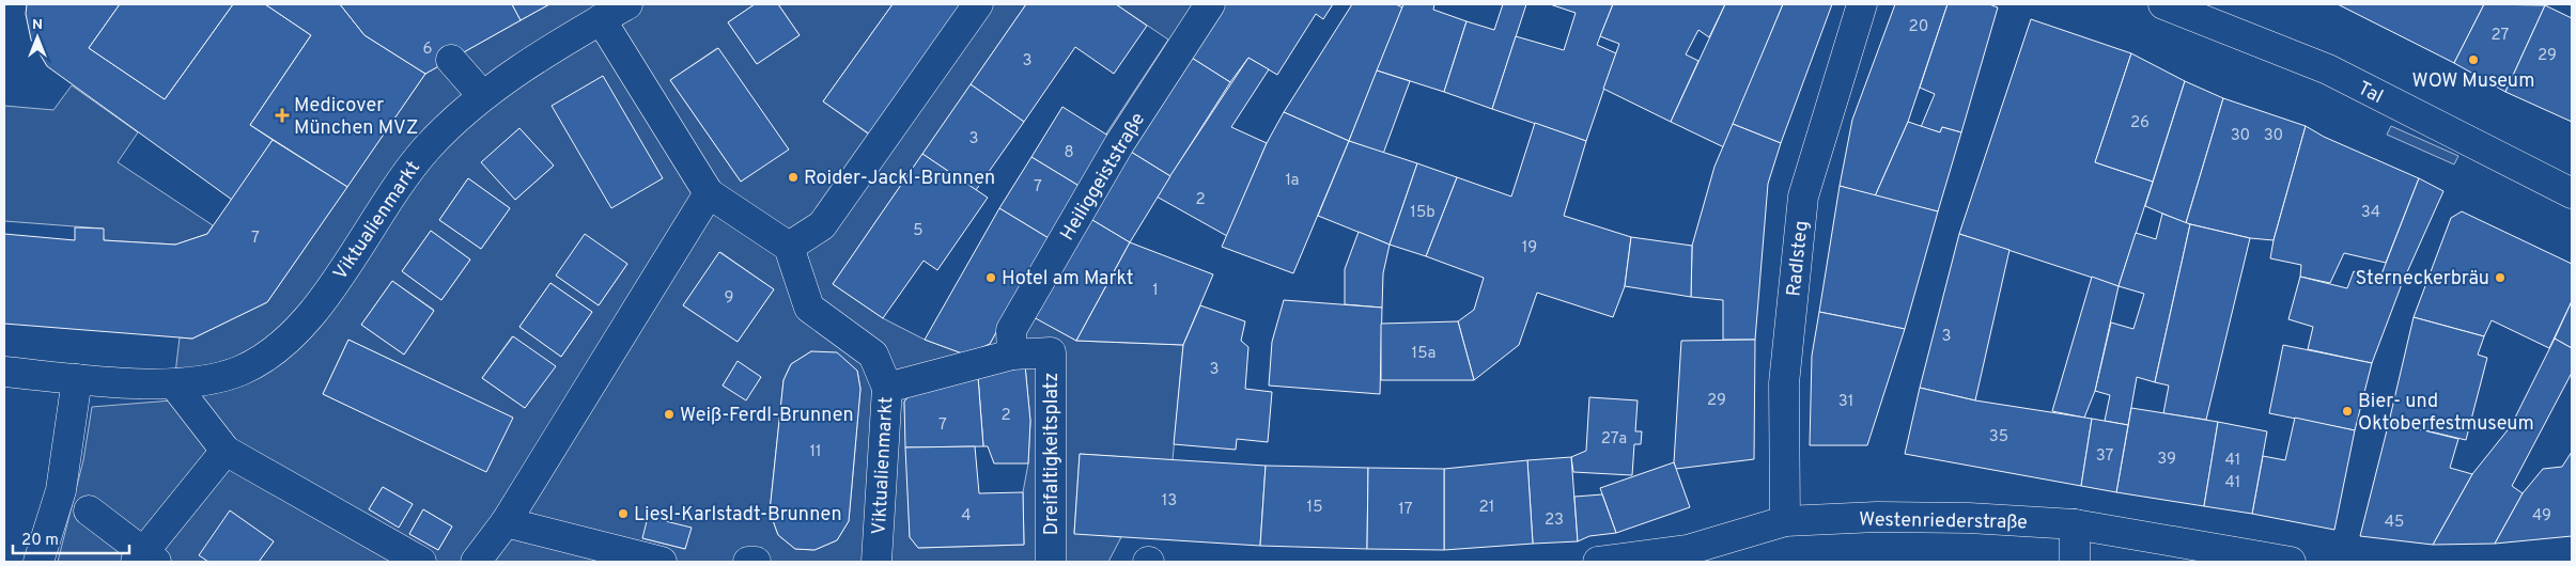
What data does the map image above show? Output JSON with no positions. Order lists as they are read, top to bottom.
{
  "streets": {
    "street": [
      "Tal",
      "Heiliggeiststraße",
      "Viktualienmarkt",
      "Radlsteg",
      "Dreifaltigkeitsplatz",
      "Westenriederstraße"
    ]
  },
  "crossings": [
    ["Heiliggeiststraße", "Dreifaltigkeitsplatz"],
    ["Viktualienmarkt", "Dreifaltigkeitsplatz"],
    ["Radlsteg", "Westenriederstraße"]
  ],
  "places": {
    "other": [
      "WOW Museum",
      "Roider-Jackl-Brunnen",
      "Hotel am Markt",
      "Sterneckerbräu",
      "Bier- und Oktoberfestmuseum",
      "Weiß-Ferdl-Brunnen",
      "Liesl-Karlstadt-Brunnen"
    ],
    "health": ["Medicover München MVZ"]
  },
  "house_numbers": [
    "20",
    "27",
    "6",
    "29",
    "3",
    "26",
    "30",
    "30",
    "3",
    "8",
    "1a",
    "7",
    "2",
    "15b",
    "34",
    "5",
    "7",
    "19",
    "1",
    "9",
    "3",
    "15a",
    "3",
    "29",
    "31",
    "2",
    "7",
    "35",
    "27a",
    "11",
    "37",
    "39",
    "41",
    "41",
    "13",
    "15",
    "21",
    "17",
    "4",
    "49",
    "23",
    "45"
  ],
  "scale_bar": "20 m",
  "north": "top"
}
